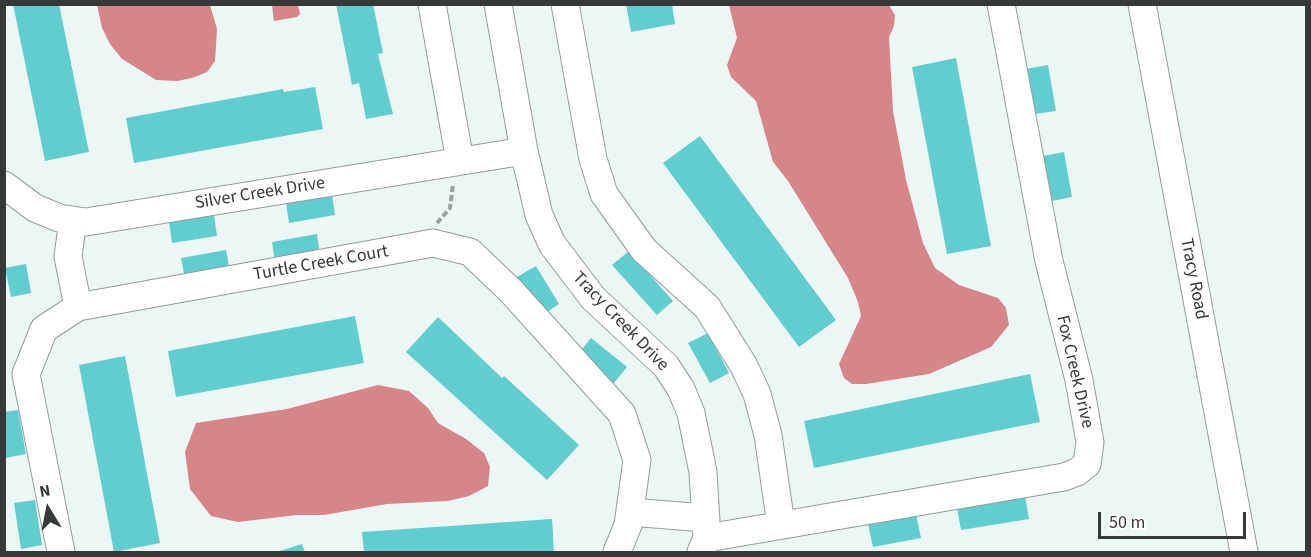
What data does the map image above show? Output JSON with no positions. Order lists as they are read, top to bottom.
{
  "streets": {
    "street": [
      "Silver Creek Drive",
      "Turtle Creek Court",
      "Tracy Road",
      "Tracy Creek Drive",
      "Fox Creek Drive"
    ]
  },
  "crossings": [
    ["Silver Creek Drive", "Tracy Creek Drive"],
    ["Turtle Creek Court", "Fox Creek Drive"],
    ["Tracy Creek Drive", "Fox Creek Drive"]
  ],
  "scale_bar": "50 m",
  "north": "top"
}
